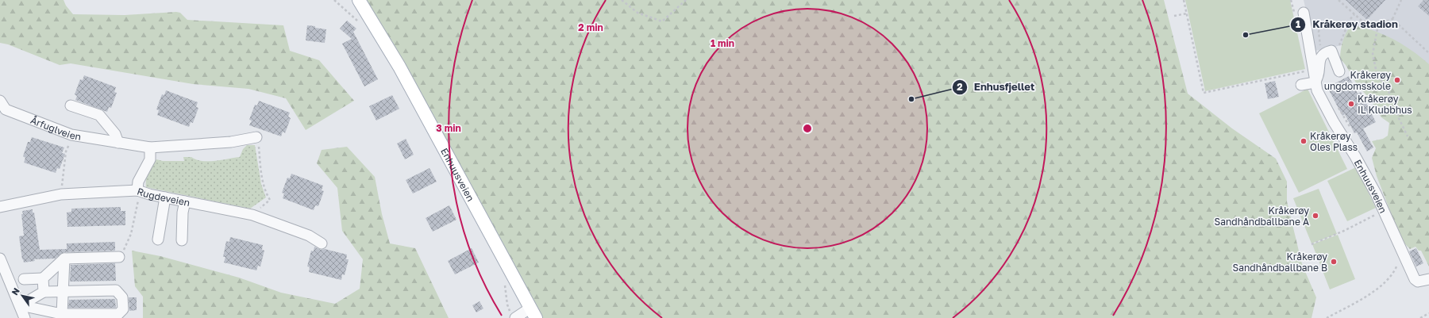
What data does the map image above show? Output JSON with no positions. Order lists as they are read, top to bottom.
{
  "streets": {
    "main road": ["Enhuusveien"],
    "street": ["Årfuglveien", "Rugdeveien"]
  },
  "places": [
    "Kråkerøy stadion",
    "Kråkerøy ungdomsskole",
    "Enhusfjellet",
    "Kråkerøy IL Klubbhus",
    "Kråkerøy Oles Plass",
    "Kråkerøy Sandhåndballbane A",
    "Kråkerøy Sandhåndballbane B"
  ],
  "north": "top left",
  "rings": ["2 min", "1 min", "3 min"]
}
